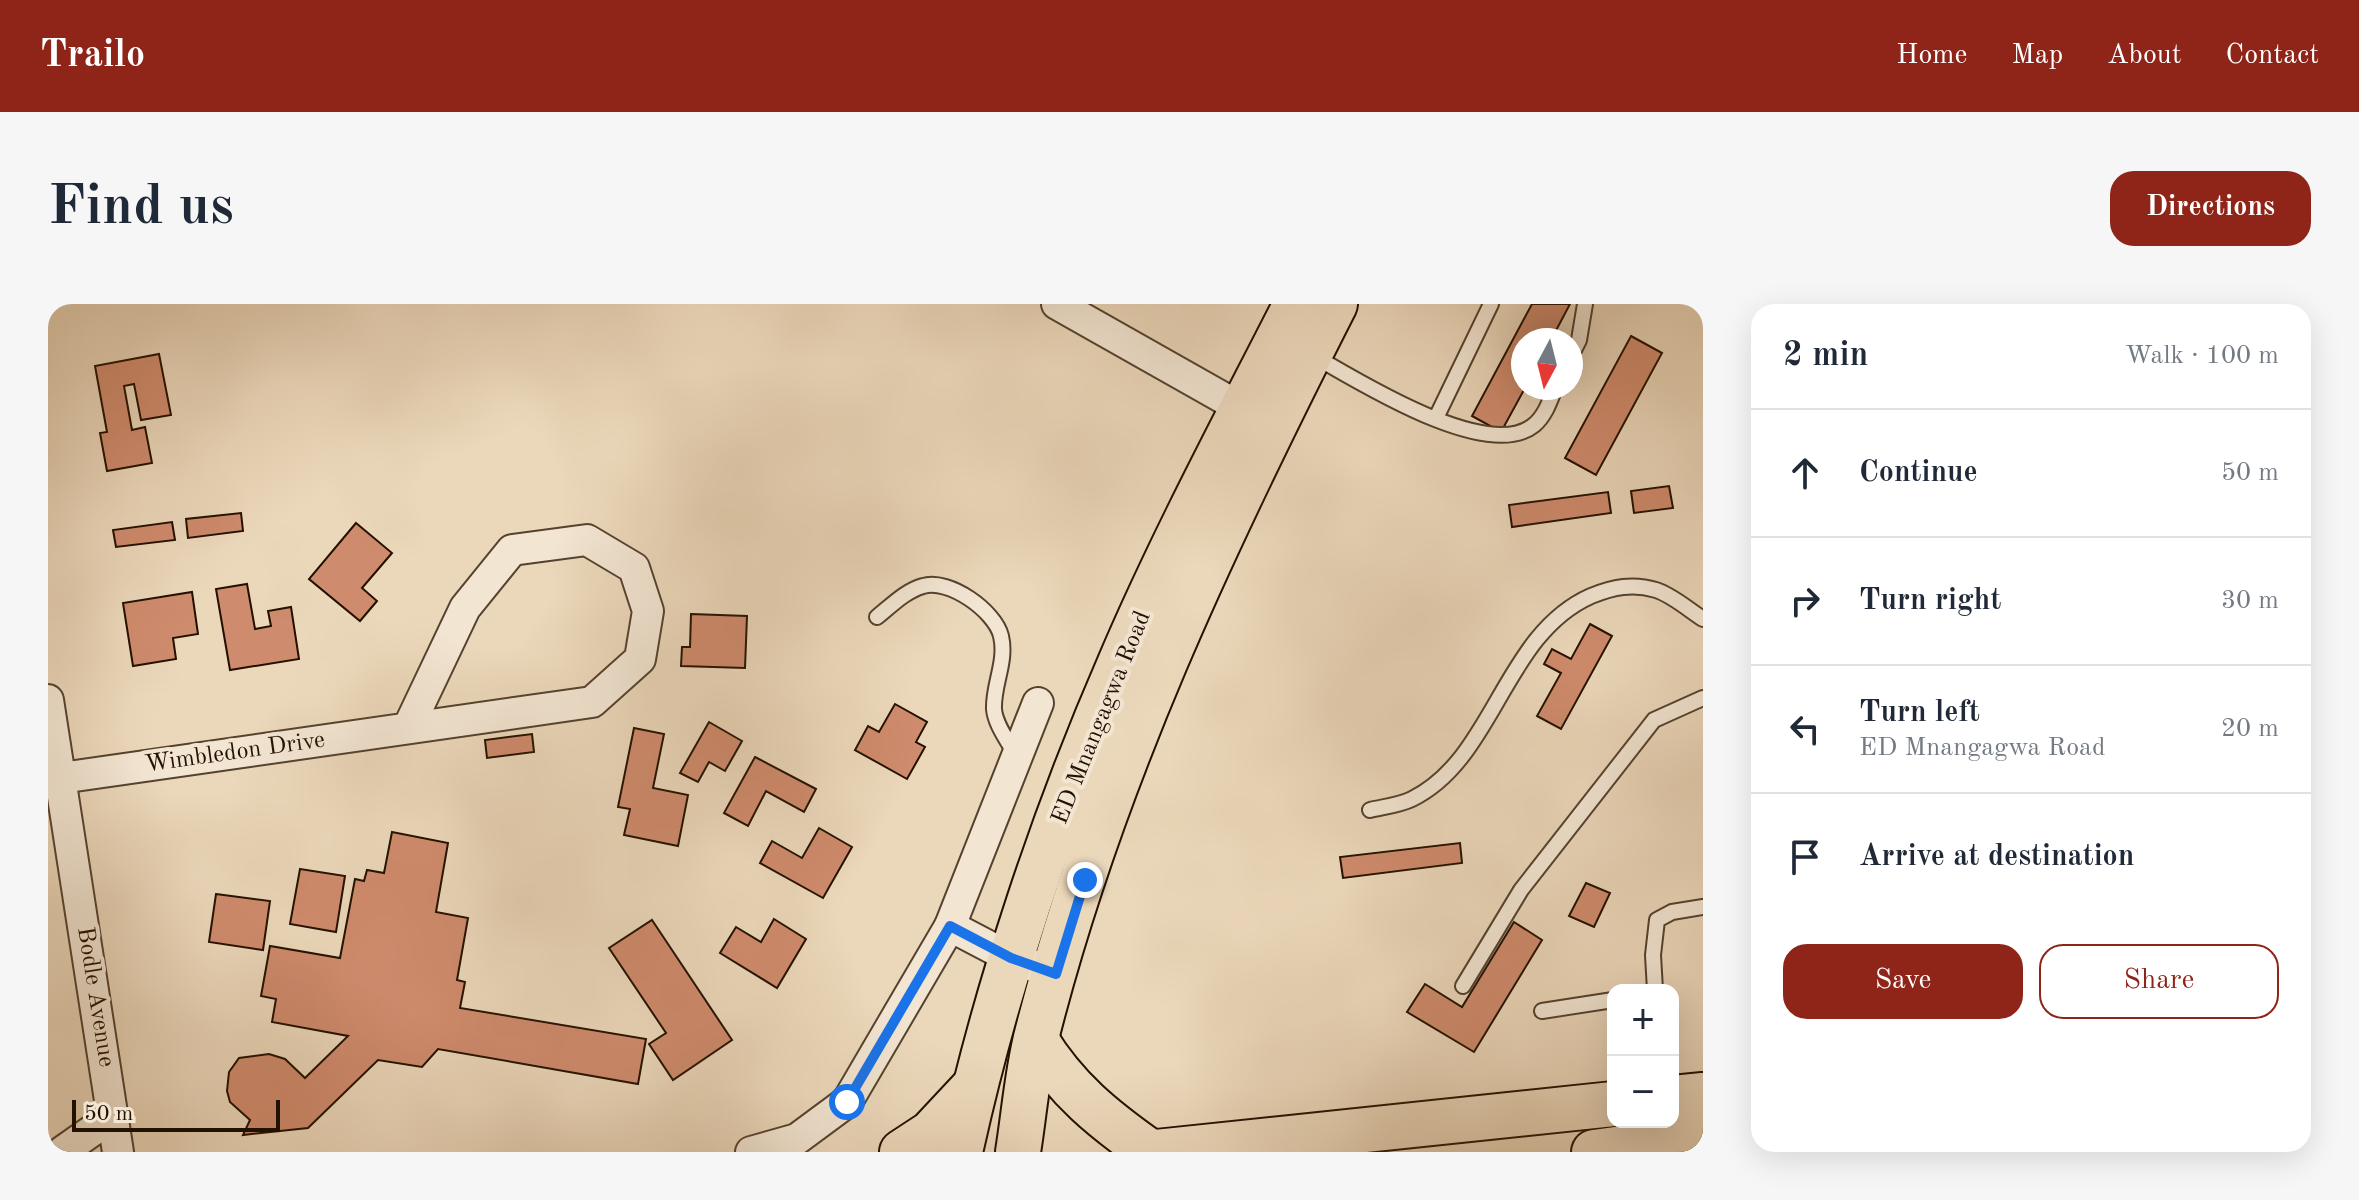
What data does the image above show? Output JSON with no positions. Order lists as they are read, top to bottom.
{
  "streets": {
    "main road": ["ED Mnangagwa Road"],
    "street": ["Wimbledon Drive", "Bodle Avenue"]
  },
  "crossings": [
    ["Wimbledon Drive", "Bodle Avenue"]
  ],
  "scale_bar": "50 m",
  "north": "bottom",
  "page": {
    "header": "Trailo",
    "nav": [
      "Home",
      "Map",
      "About",
      "Contact"
    ],
    "buttons": [
      "Directions",
      ["Save", "Share"]
    ],
    "title": "Find us",
    "heading": ["2 min", "Walk · 100 m"],
    "list": [
      ["Continue", "50 m"],
      ["Turn right", "30 m"],
      ["Turn left", "ED Mnangagwa Road", "20 m"],
      "Arrive at destination"
    ],
    "map_buttons": ["+", "−"],
    "scale": "50 m"
  }
}
